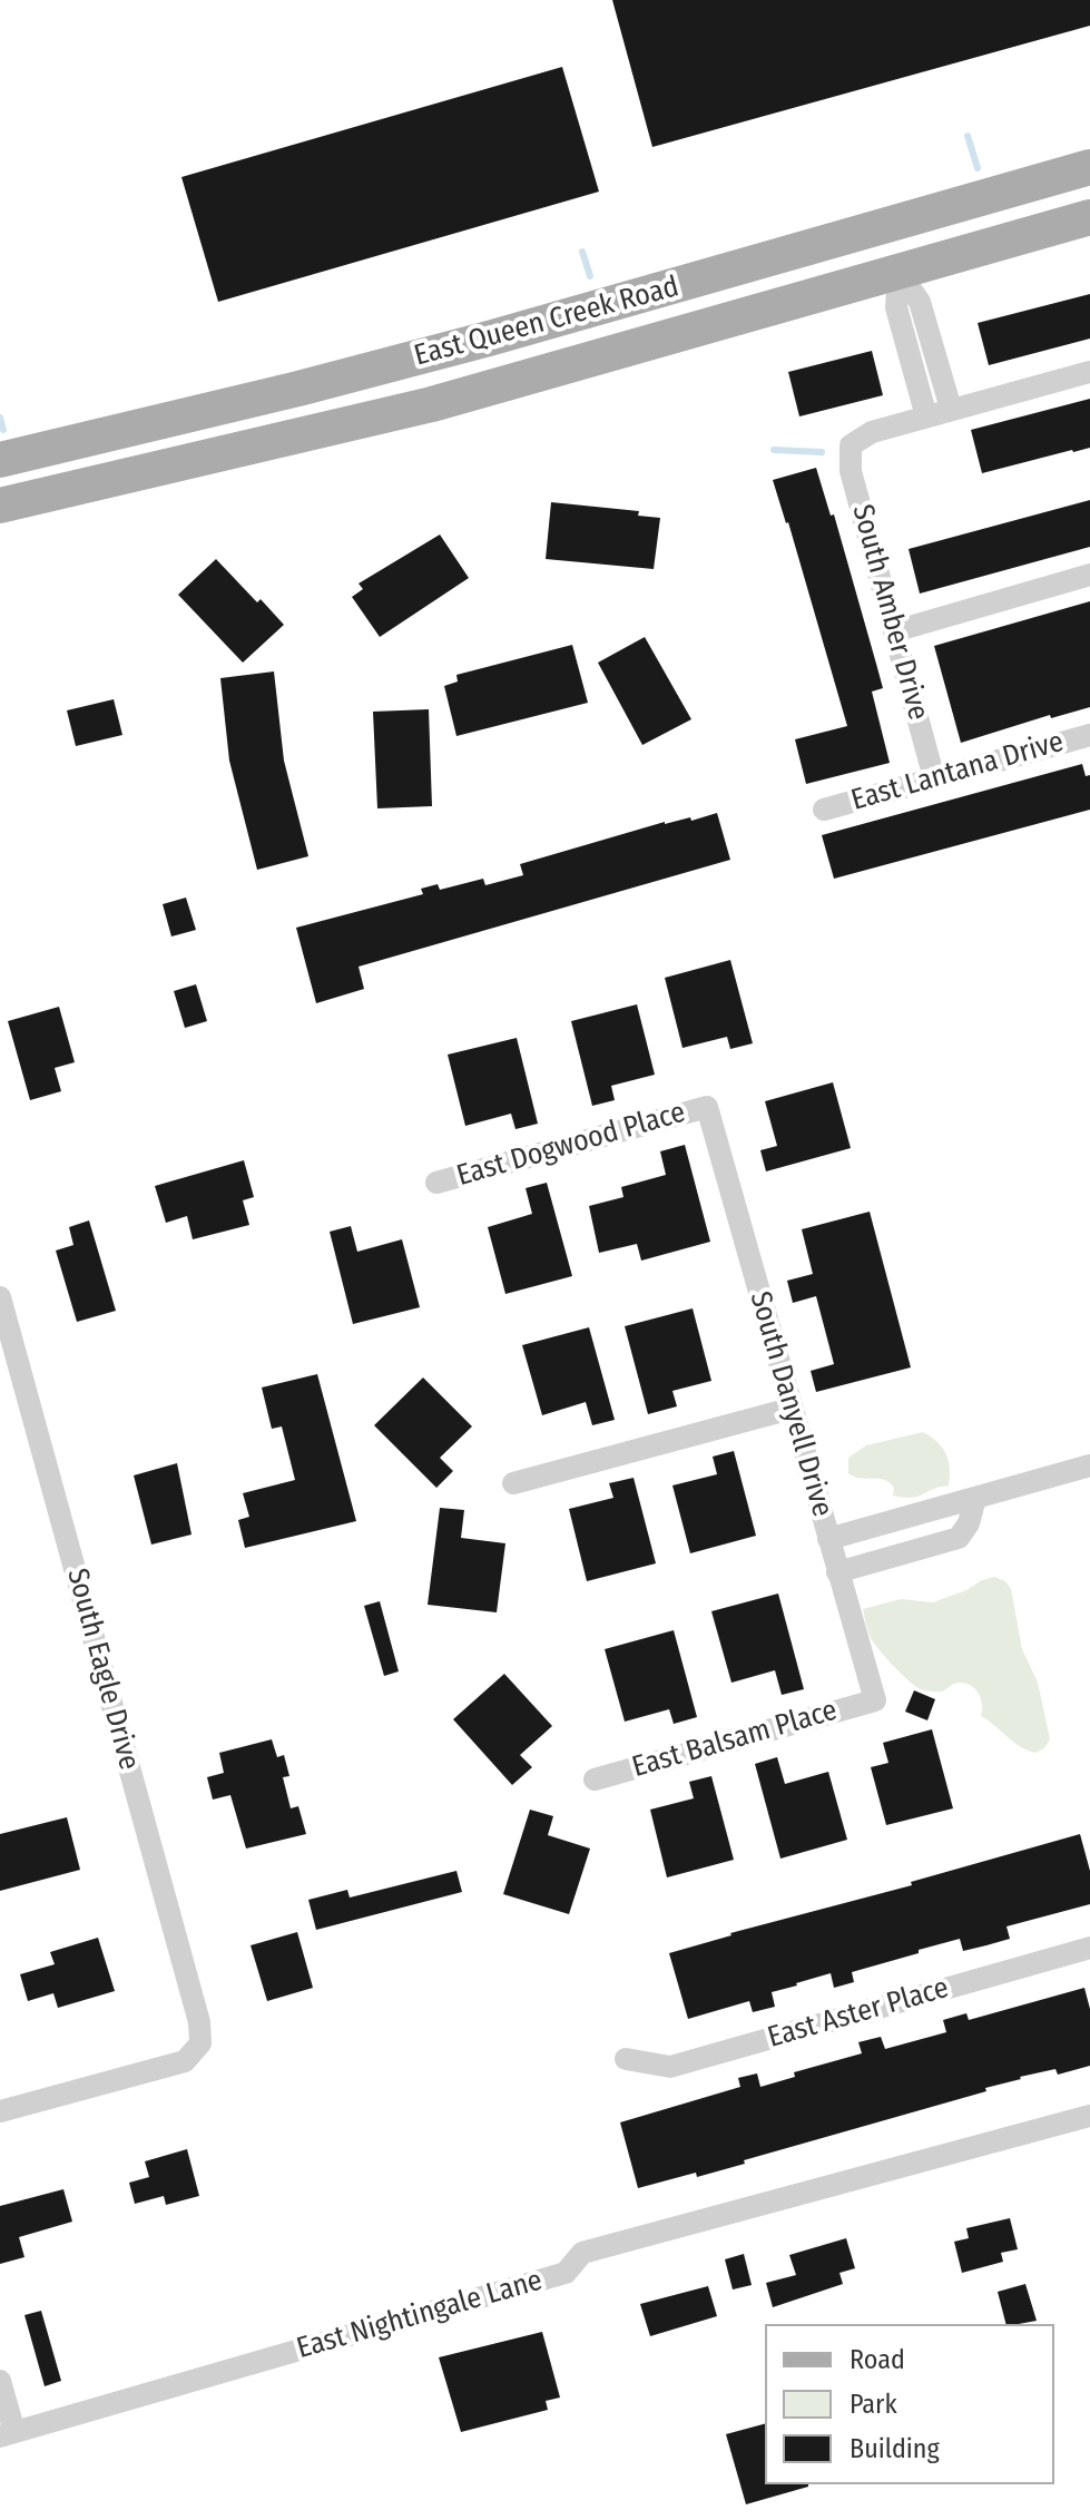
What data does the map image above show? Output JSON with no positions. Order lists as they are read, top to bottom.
{
  "streets": {
    "main road": ["East Queen Creek Road"],
    "street": [
      "South Amber Drive",
      "East Lantana Drive",
      "East Dogwood Place",
      "South Danyell Drive",
      "South Eagle Drive",
      "East Balsam Place",
      "East Aster Place",
      "East Nightingale Lane"
    ]
  },
  "crossings": [
    ["South Amber Drive", "East Lantana Drive"],
    ["East Dogwood Place", "South Danyell Drive"],
    ["South Danyell Drive", "East Balsam Place"]
  ],
  "legend": ["Road", "Park", "Building"]
}
